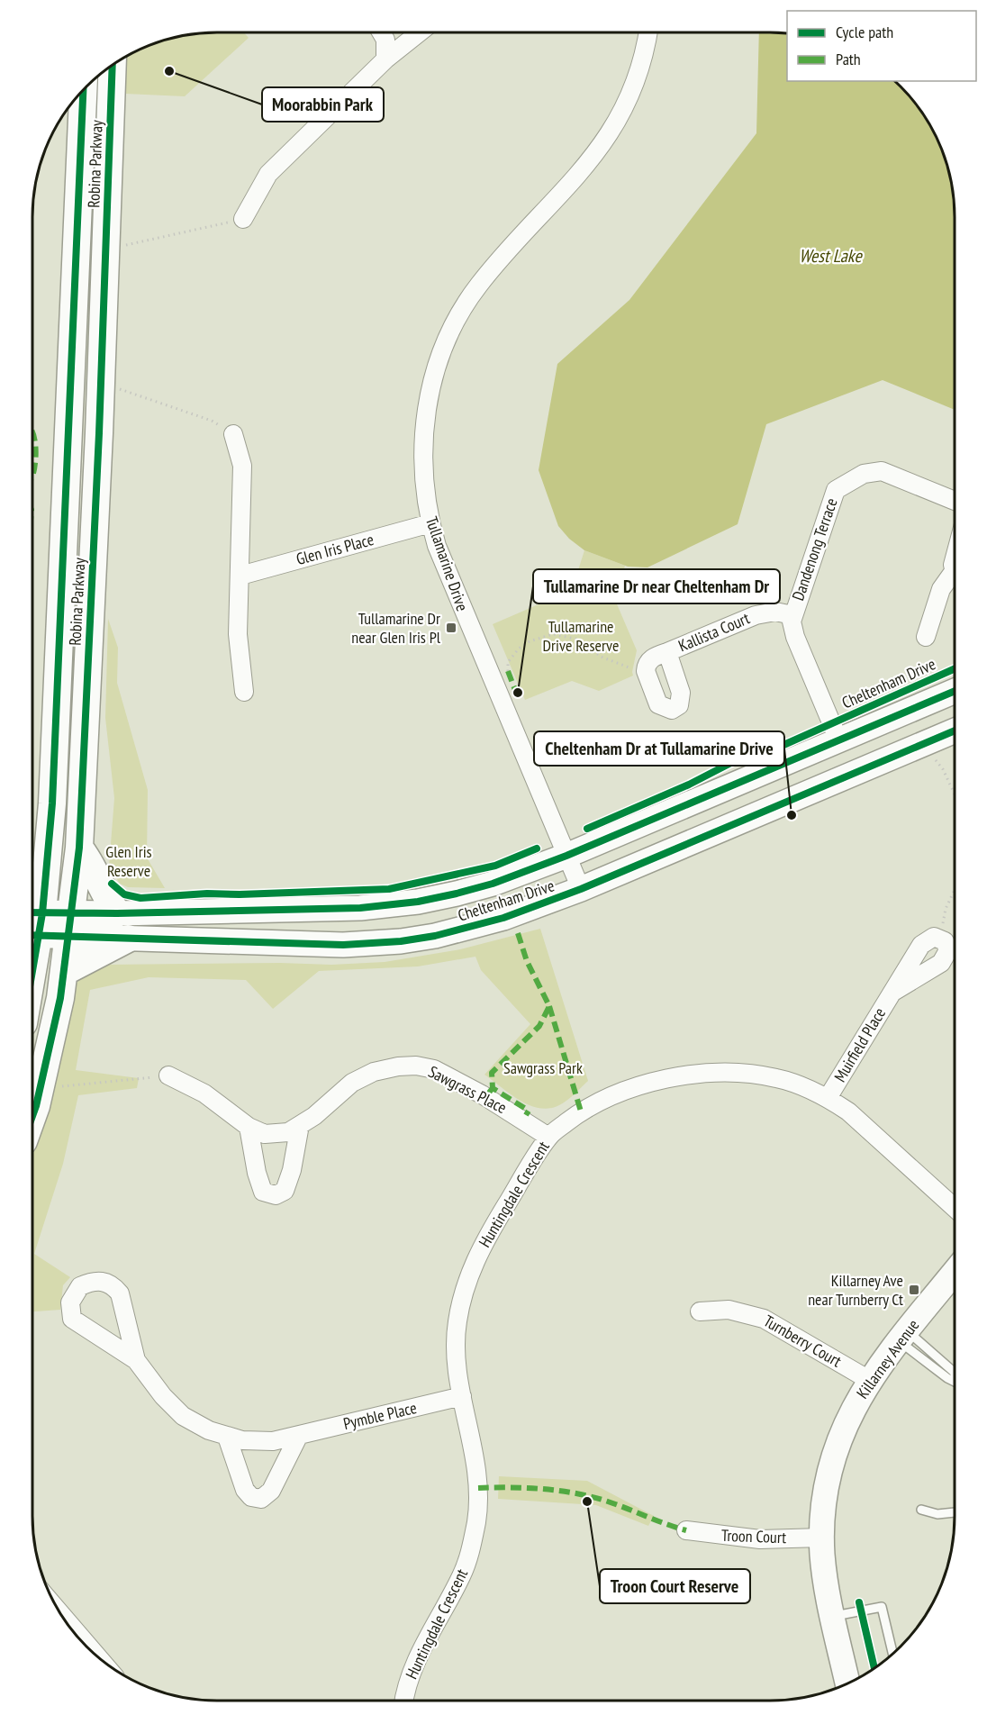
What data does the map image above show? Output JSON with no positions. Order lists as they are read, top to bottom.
{
  "streets": {
    "main road": ["Robina Parkway", "Cheltenham Drive", "Killarney Avenue"],
    "street": [
      "Glen Iris Place",
      "Dandenong Terrace",
      "Tullamarine Drive",
      "Kallista Court",
      "Muirfield Place",
      "Sawgrass Place",
      "Huntingdale Crescent",
      "Turnberry Court",
      "Pymble Place",
      "Troon Court"
    ]
  },
  "crossings": [
    ["Robina Parkway", "Cheltenham Drive"],
    ["Glen Iris Place", "Tullamarine Drive"],
    ["Dandenong Terrace", "Kallista Court"],
    ["Dandenong Terrace", "Cheltenham Drive"],
    ["Tullamarine Drive", "Cheltenham Drive"],
    ["Muirfield Place", "Huntingdale Crescent"],
    ["Sawgrass Place", "Huntingdale Crescent"],
    ["Huntingdale Crescent", "Pymble Place"],
    ["Turnberry Court", "Killarney Avenue"],
    ["Killarney Avenue", "Troon Court"]
  ],
  "water": ["West Lake"],
  "parks": ["Tullamarine Drive Reserve", "Glen Iris Reserve", "Sawgrass Park"],
  "places": {
    "other": [
      "Moorabbin Park",
      "Tullamarine Dr near Cheltenham Dr",
      "Cheltenham Dr at Tullamarine Drive",
      "Troon Court Reserve"
    ],
    "transit": ["Tullamarine Dr near Glen Iris Pl", "Killarney Ave near Turnberry Ct"]
  },
  "legend": ["Cycle path", "Path"]
}
